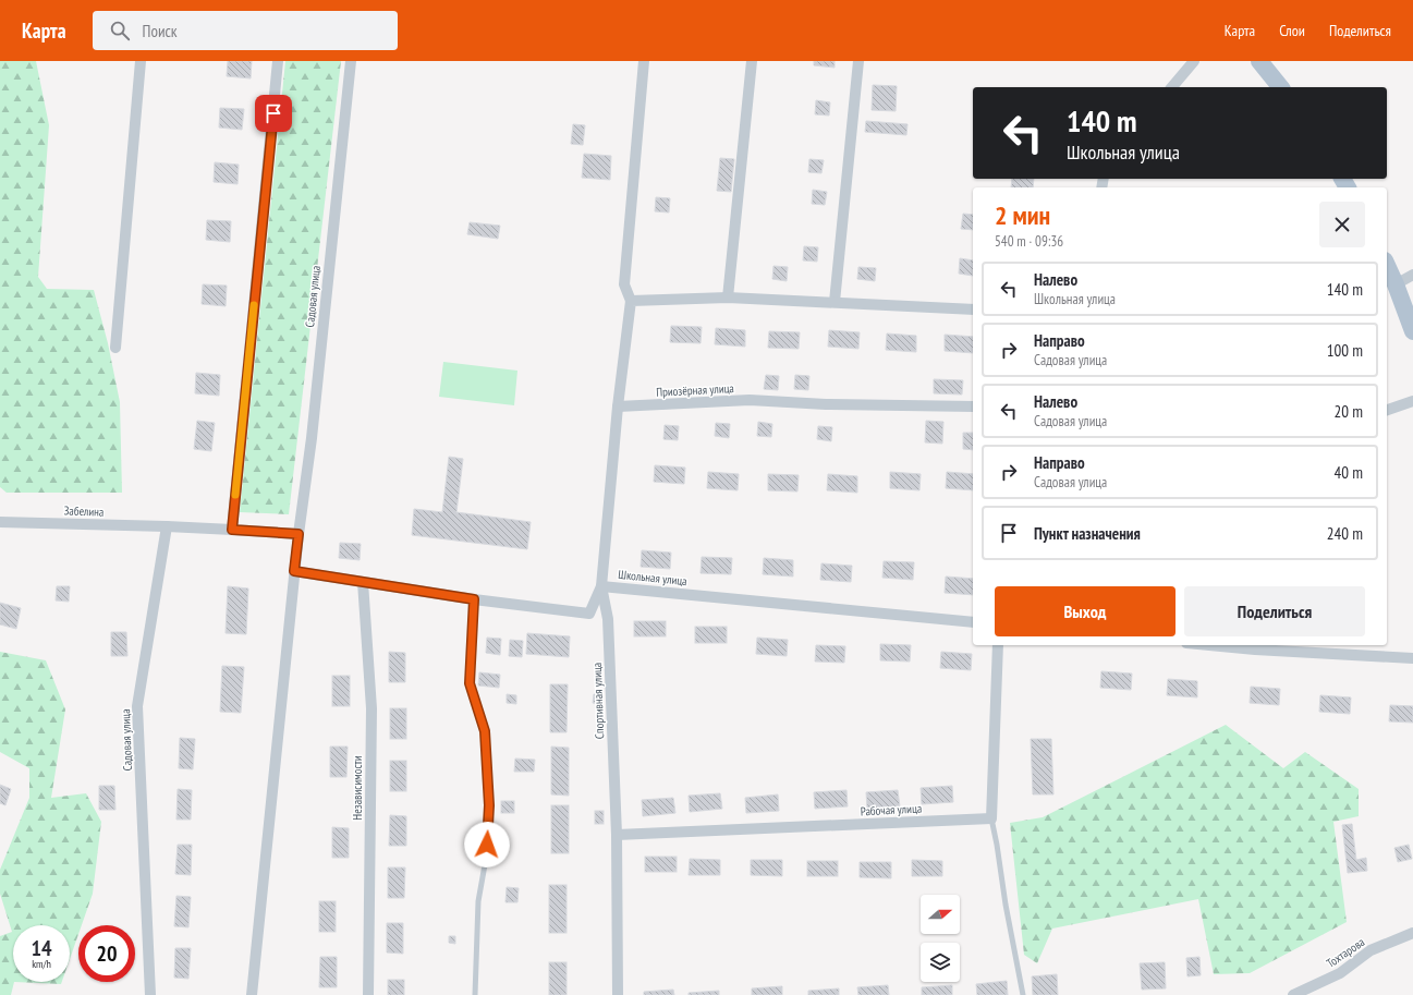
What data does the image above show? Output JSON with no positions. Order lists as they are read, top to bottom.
{
  "streets": {
    "street": [
      "Садовая улица",
      "Приозёрная улица",
      "Забелина",
      "Школьная улица",
      "Спортивная улица",
      "Независимости",
      "Рабочая улица",
      "Тохтарова"
    ]
  },
  "crossings": [
    ["Садовая улица", "Забелина"],
    ["Садовая улица", "Школьная улица"],
    ["Приозёрная улица", "Спортивная улица"],
    ["Школьная улица", "Спортивная улица"],
    ["Школьная улица", "Независимости"],
    ["Спортивная улица", "Рабочая улица"]
  ],
  "north": "right",
  "page": {
    "header": "Карта",
    "search": "Поиск",
    "nav": ["Карта", "Слои", "Поделиться"],
    "turn": ["140 m", "Школьная улица"],
    "heading": ["2 мин", "540 m · 09:36"],
    "list": [
      {
        "name": "Налево",
        "note": "Школьная улица",
        "value": "140 m"
      },
      {
        "name": "Направо",
        "note": "Садовая улица",
        "value": "100 m"
      },
      {
        "name": "Налево",
        "note": "Садовая улица",
        "value": "20 m"
      },
      {
        "name": "Направо",
        "note": "Садовая улица",
        "value": "40 m"
      },
      {
        "name": "Пункт назначения",
        "value": "240 m"
      }
    ],
    "buttons": ["Выход", "Поделиться"],
    "speed": "14 km/h",
    "limit": "20"
  }
}
